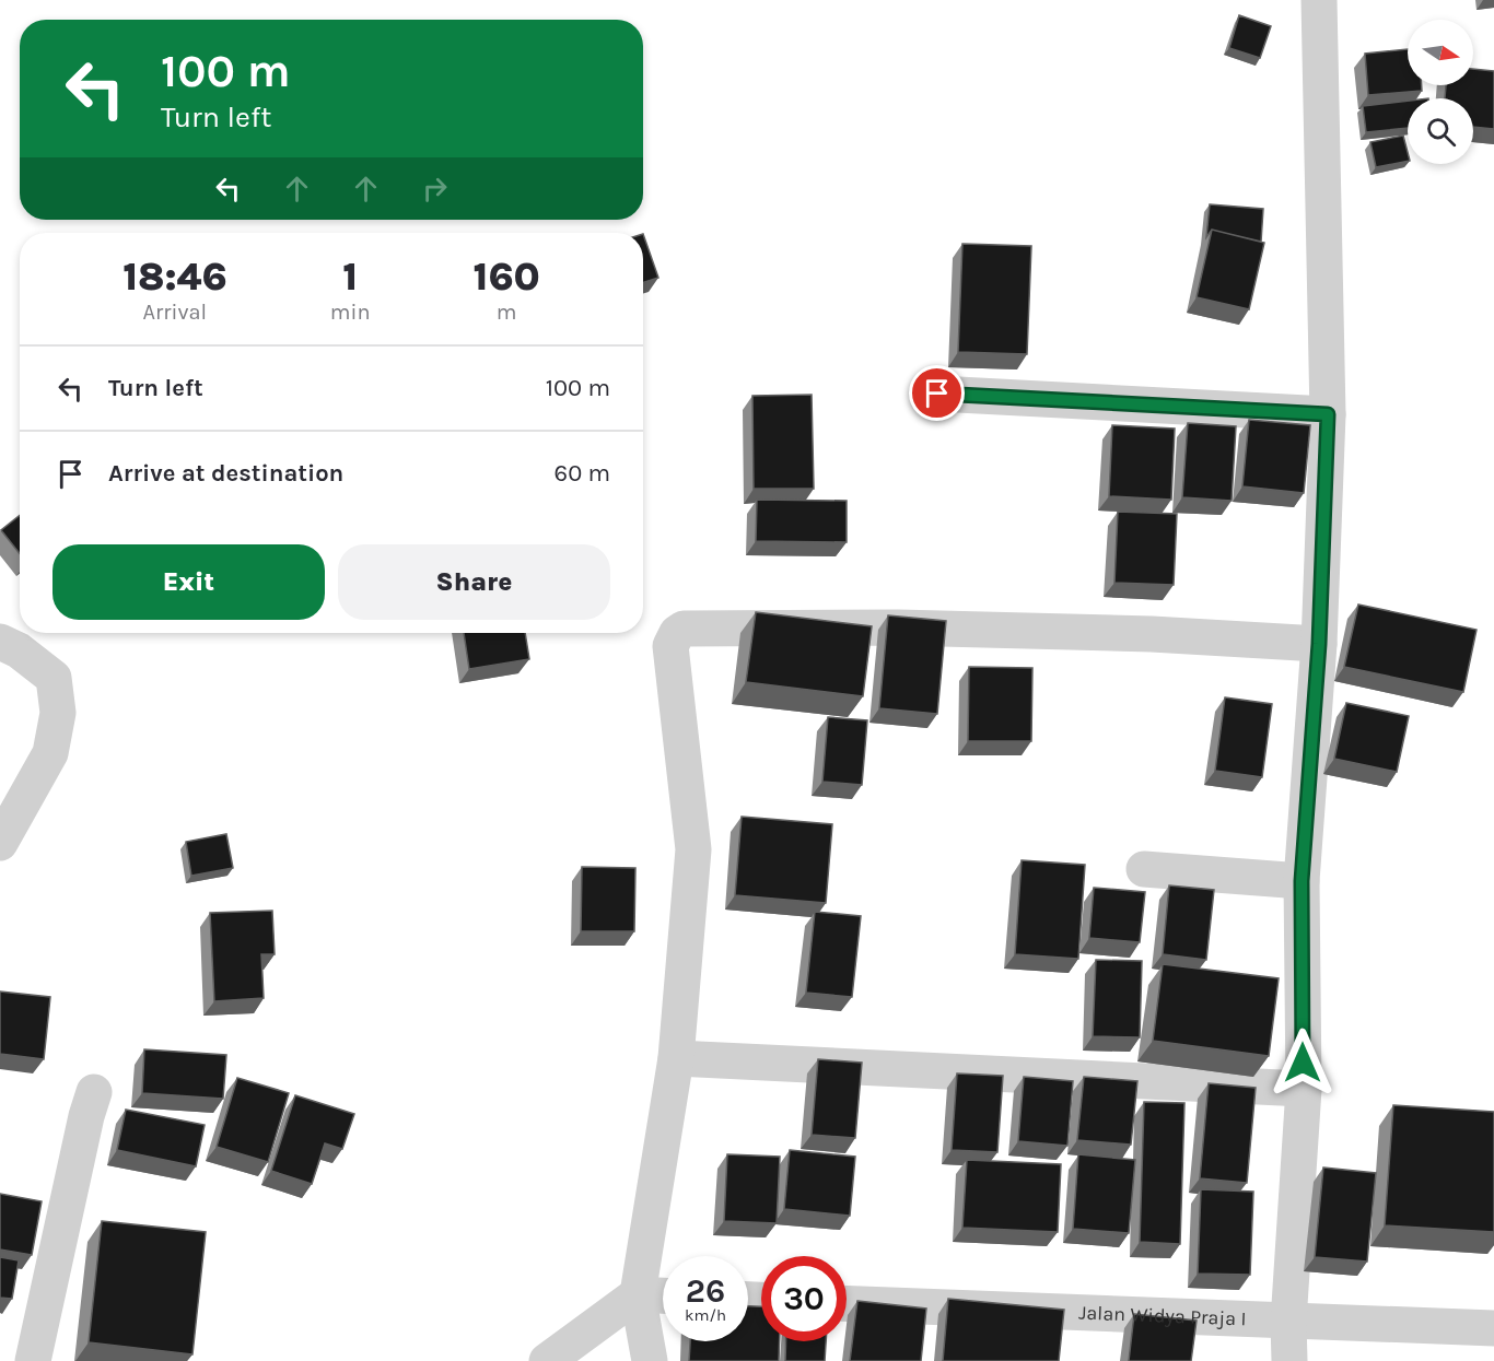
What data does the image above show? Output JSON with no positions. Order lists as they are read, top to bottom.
{
  "streets": {
    "street": ["Jalan Widya Praja I"]
  },
  "north": "right",
  "page": {
    "turn": ["100 m", "Turn left"],
    "eta": [
      "18:46",
      "Arrival",
      "1",
      "min",
      "160",
      "m"
    ],
    "list": [
      {
        "name": "Turn left",
        "value": "100 m"
      },
      {
        "name": "Arrive at destination",
        "value": "60 m"
      }
    ],
    "buttons": ["Exit", "Share"],
    "speed": "26 km/h",
    "limit": "30"
  }
}
